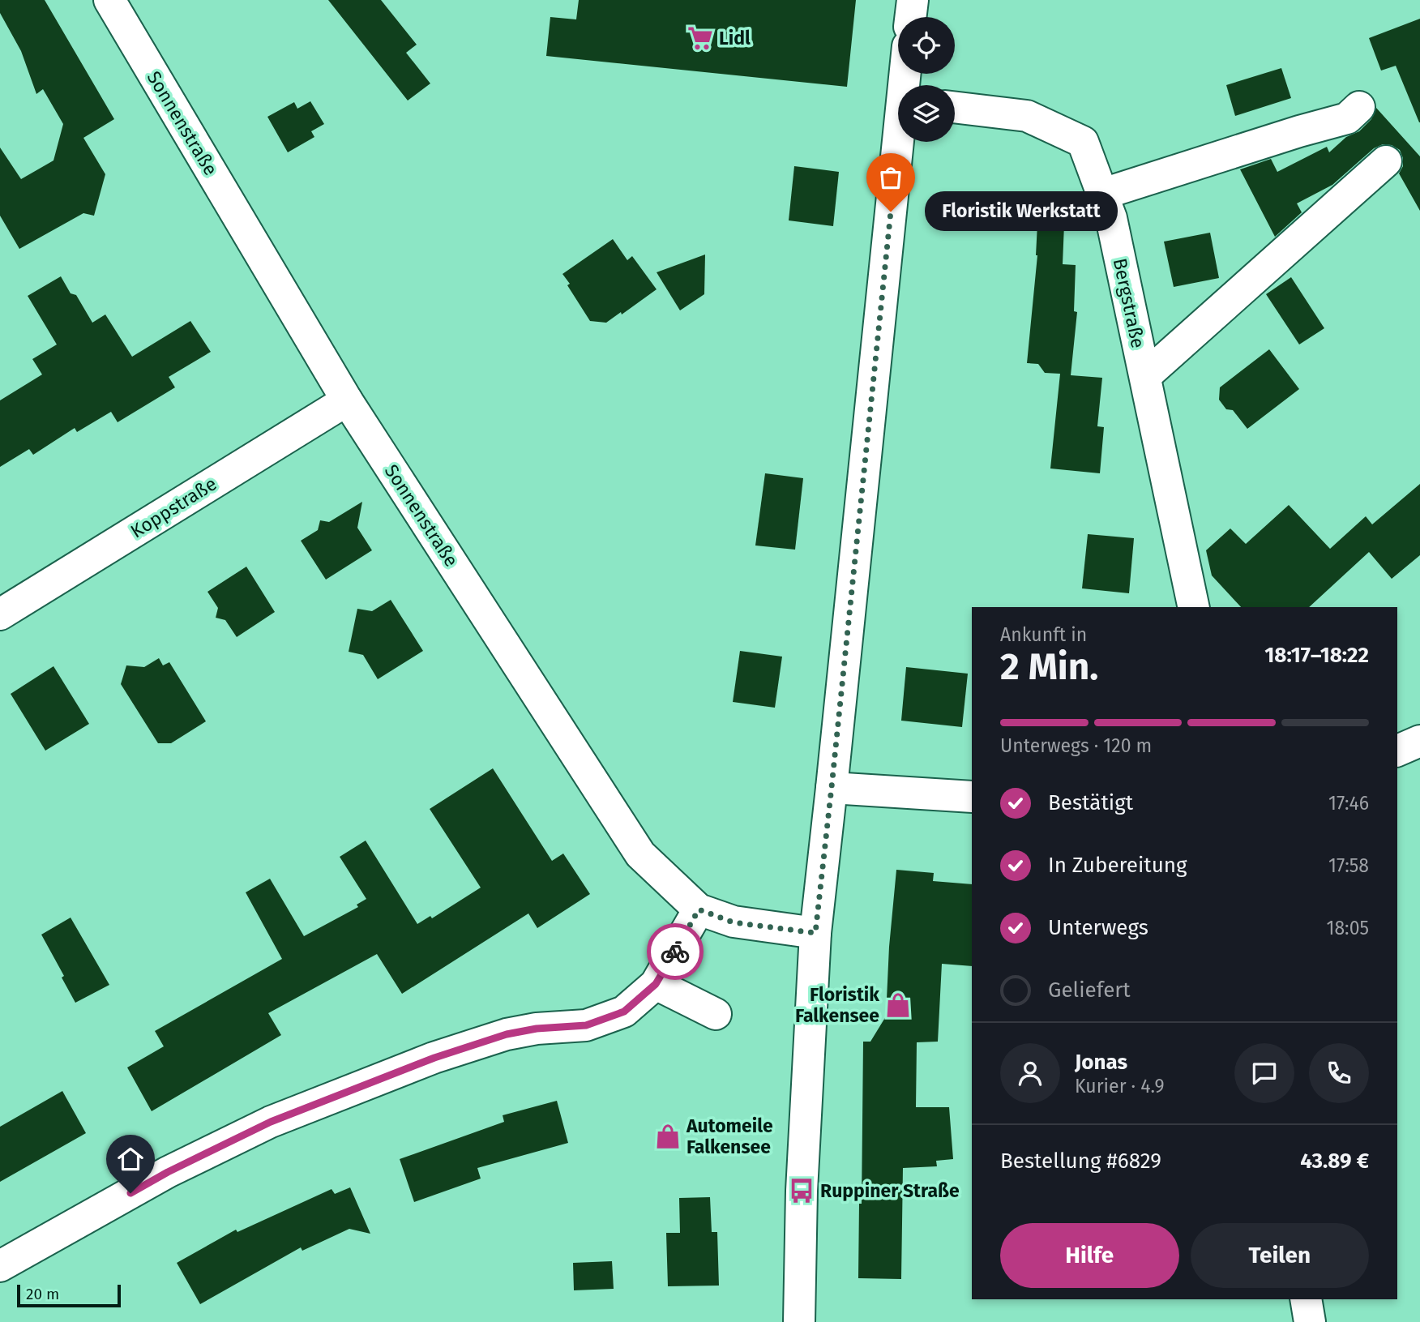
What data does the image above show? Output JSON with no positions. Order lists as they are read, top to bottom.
{
  "streets": {
    "street": ["Sonnenstraße", "Bergstraße", "Koppstraße"]
  },
  "crossings": [
    ["Sonnenstraße", "Koppstraße"]
  ],
  "places": {
    "supermarket": ["Lidl"],
    "other": ["Floristik Werkstatt"],
    "shop": ["Floristik Falkensee", "Automeile Falkensee"],
    "bus stop": ["Ruppiner Straße"]
  },
  "scale_bar": "20 m",
  "page": {
    "bubble": "Floristik Werkstatt",
    "heading": ["2 Min.", "Ankunft in", "18:17–18:22"],
    "panel": [
      "Jonas",
      "Kurier · 4.9",
      "Bestellung #6829",
      "43.89 €"
    ],
    "bar": "Unterwegs · 120 m",
    "list": [
      ["Bestätigt", "17:46"],
      ["In Zubereitung", "17:58"],
      ["Unterwegs", "18:05"],
      "Geliefert"
    ],
    "buttons": ["Hilfe", "Teilen"],
    "scale": "20 m"
  }
}
